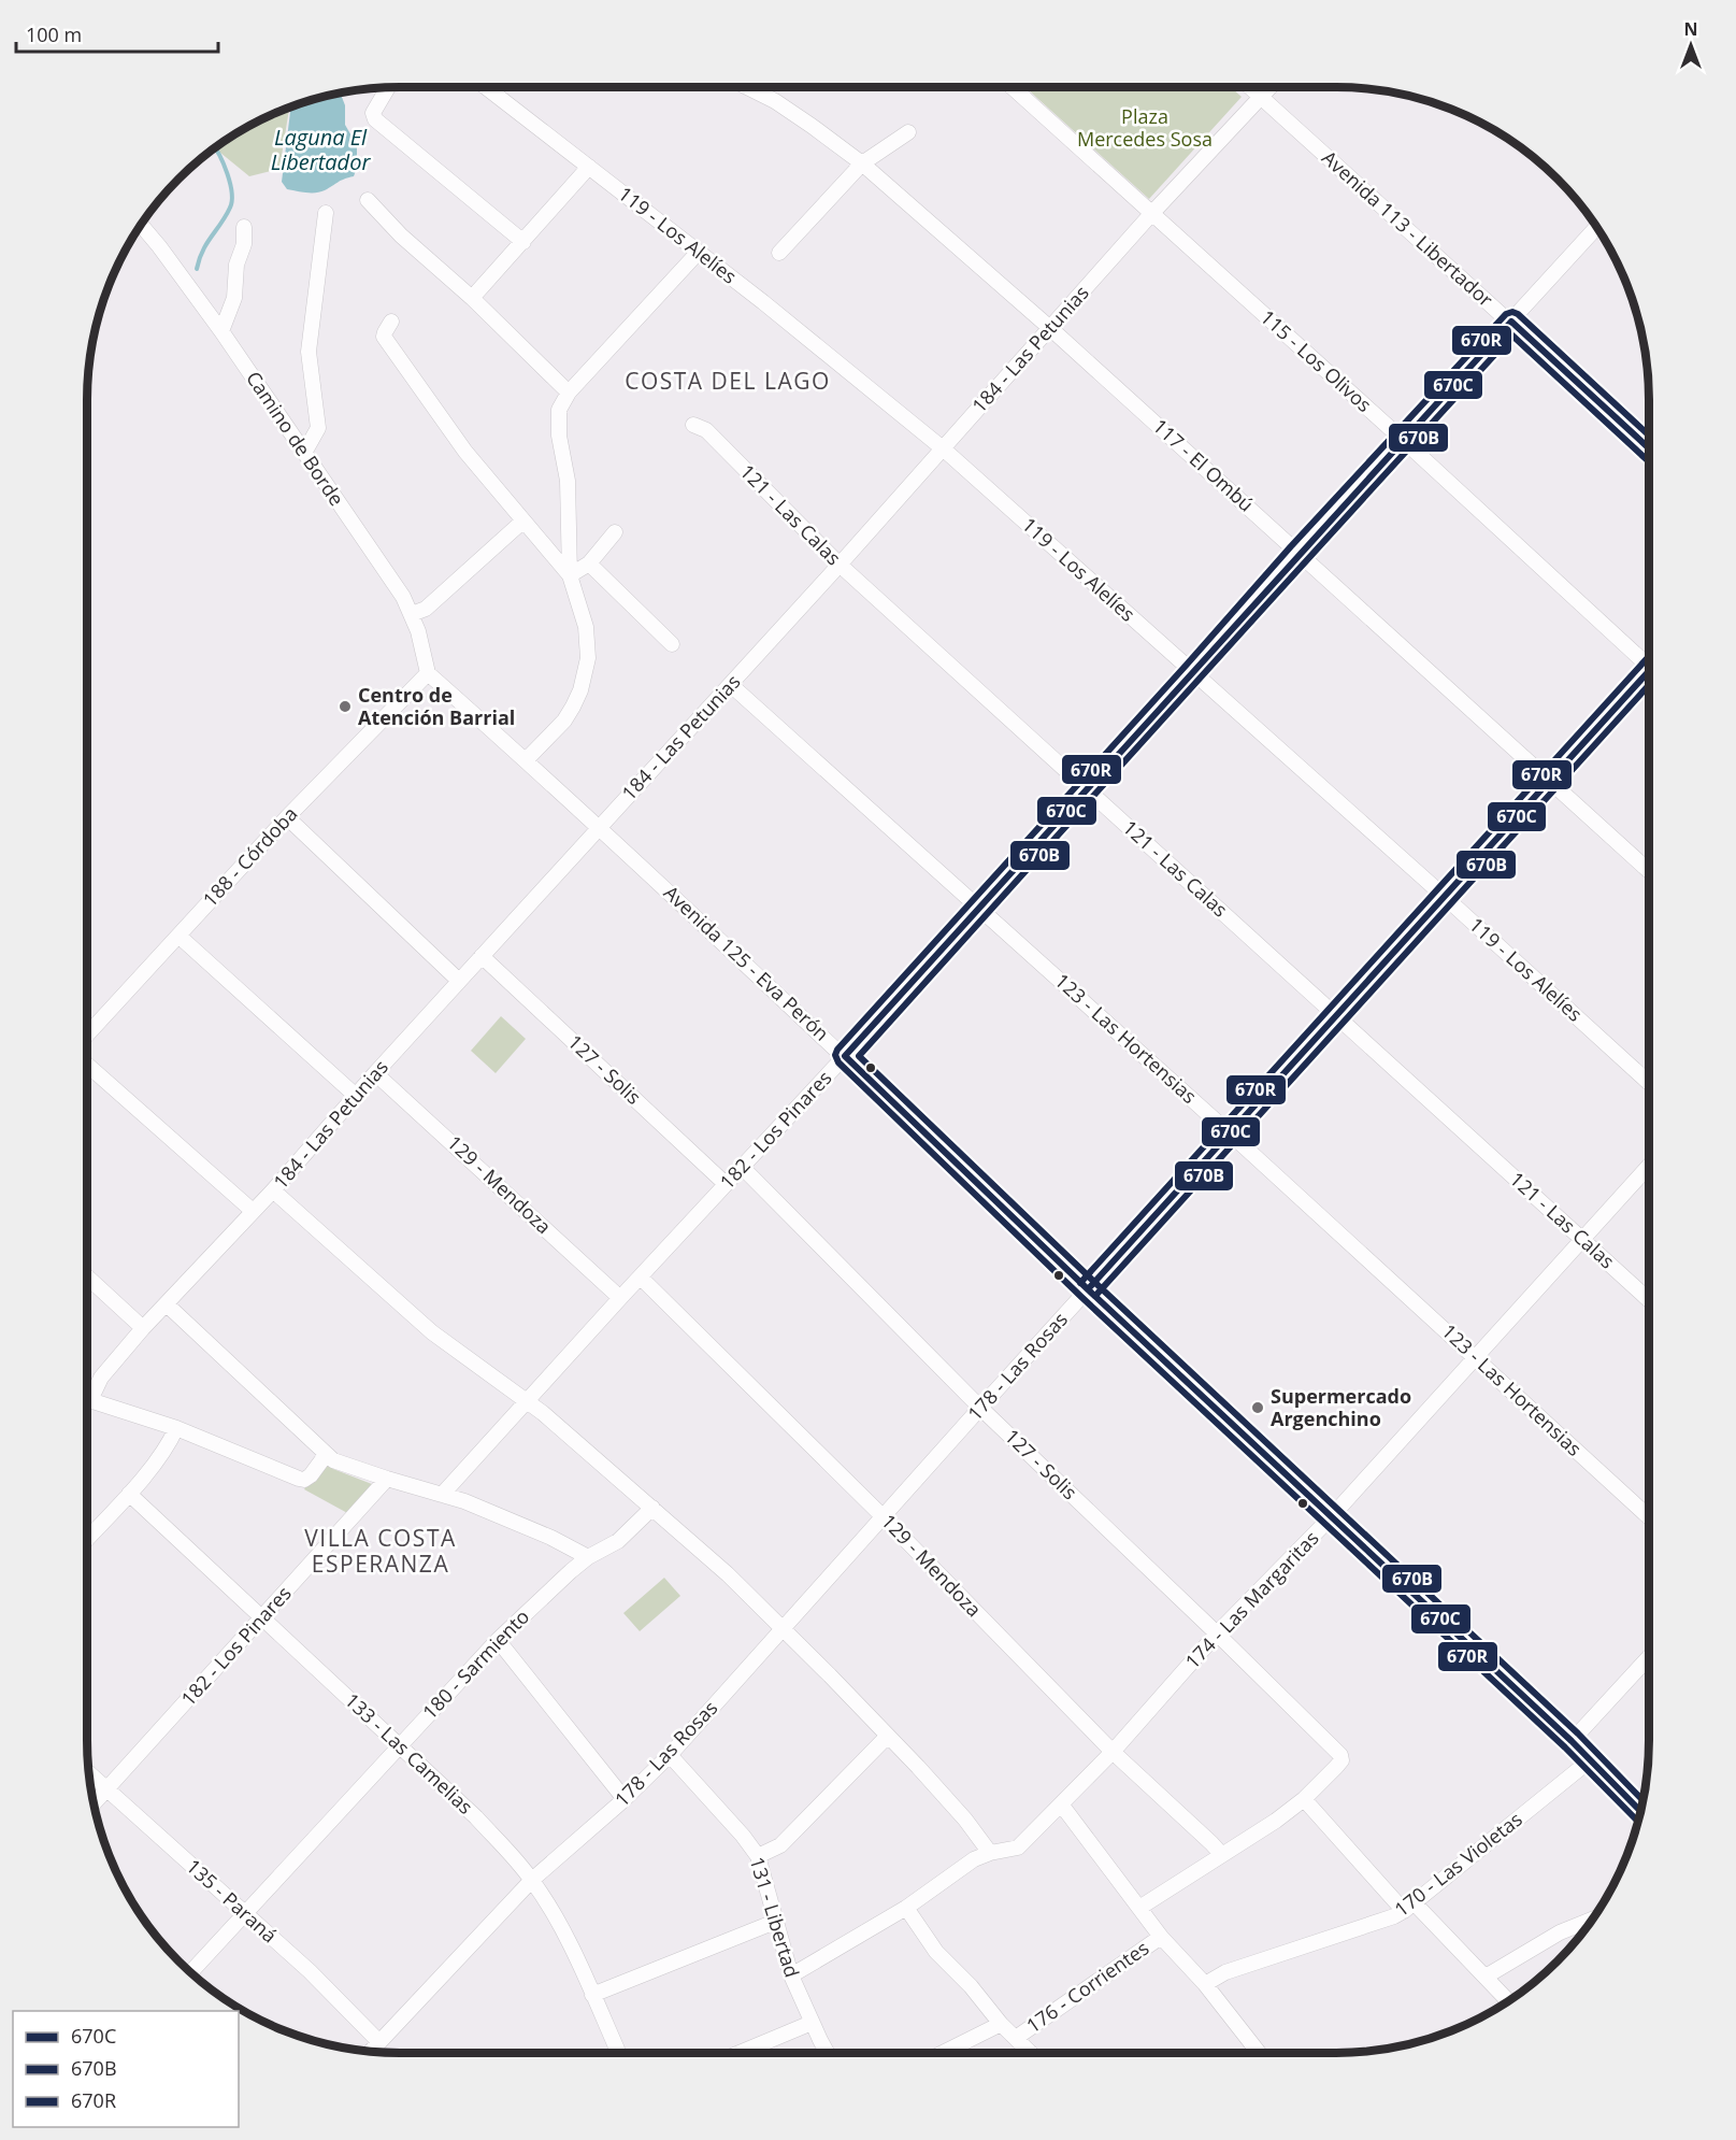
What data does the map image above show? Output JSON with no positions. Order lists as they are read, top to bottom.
{
  "streets": {
    "street": [
      "Avenida 113 - Libertador",
      "119 - Los Alelíes",
      "184 - Las Petunias",
      "115 - Los Olivos",
      "Camino de Borde",
      "117 - El Ombú",
      "121 - Las Calas",
      "188 - Córdoba",
      "Avenida 125 - Eva Perón",
      "123 - Las Hortensias",
      "127 - Solis",
      "182 - Los Pinares",
      "129 - Mendoza",
      "178 - Las Rosas",
      "174 - Las Margaritas",
      "180 - Sarmiento",
      "133 - Las Camelias",
      "170 - Las Violetas",
      "135 - Paraná",
      "131 - Libertad",
      "176 - Corrientes"
    ]
  },
  "crossings": [
    ["Avenida 113 - Libertador", "184 - Las Petunias"],
    ["Avenida 113 - Libertador", "182 - Los Pinares"],
    ["119 - Los Alelíes", "184 - Las Petunias"],
    ["119 - Los Alelíes", "182 - Los Pinares"],
    ["119 - Los Alelíes", "178 - Las Rosas"],
    ["184 - Las Petunias", "115 - Los Olivos"],
    ["184 - Las Petunias", "117 - El Ombú"],
    ["184 - Las Petunias", "121 - Las Calas"],
    ["184 - Las Petunias", "Avenida 125 - Eva Perón"],
    ["184 - Las Petunias", "123 - Las Hortensias"],
    ["184 - Las Petunias", "127 - Solis"],
    ["184 - Las Petunias", "129 - Mendoza"],
    ["115 - Los Olivos", "182 - Los Pinares"],
    ["Camino de Borde", "188 - Córdoba"],
    ["Camino de Borde", "Avenida 125 - Eva Perón"],
    ["117 - El Ombú", "182 - Los Pinares"],
    ["117 - El Ombú", "178 - Las Rosas"],
    ["121 - Las Calas", "182 - Los Pinares"],
    ["121 - Las Calas", "178 - Las Rosas"],
    ["121 - Las Calas", "174 - Las Margaritas"],
    ["188 - Córdoba", "Avenida 125 - Eva Perón"],
    ["Avenida 125 - Eva Perón", "182 - Los Pinares"],
    ["Avenida 125 - Eva Perón", "178 - Las Rosas"],
    ["Avenida 125 - Eva Perón", "174 - Las Margaritas"],
    ["Avenida 125 - Eva Perón", "170 - Las Violetas"],
    ["123 - Las Hortensias", "182 - Los Pinares"],
    ["123 - Las Hortensias", "178 - Las Rosas"],
    ["123 - Las Hortensias", "174 - Las Margaritas"],
    ["127 - Solis", "182 - Los Pinares"],
    ["127 - Solis", "178 - Las Rosas"],
    ["127 - Solis", "174 - Las Margaritas"],
    ["182 - Los Pinares", "129 - Mendoza"],
    ["182 - Los Pinares", "133 - Las Camelias"],
    ["182 - Los Pinares", "135 - Paraná"],
    ["129 - Mendoza", "178 - Las Rosas"],
    ["129 - Mendoza", "174 - Las Margaritas"],
    ["178 - Las Rosas", "133 - Las Camelias"],
    ["178 - Las Rosas", "135 - Paraná"],
    ["178 - Las Rosas", "131 - Libertad"],
    ["174 - Las Margaritas", "131 - Libertad"],
    ["180 - Sarmiento", "133 - Las Camelias"],
    ["180 - Sarmiento", "135 - Paraná"]
  ],
  "districts": ["COSTA DEL LAGO", "VILLA COSTA ESPERANZA"],
  "water": ["Laguna El Libertador"],
  "parks": ["Plaza Mercedes Sosa"],
  "places": ["Centro de Atención Barrial", "Supermercado Argenchino"],
  "lines": ["transit line 670R", "transit line 670C", "transit line 670B"],
  "legend": ["670C", "670B", "670R"],
  "scale_bar": "100 m",
  "north": "top"
}
